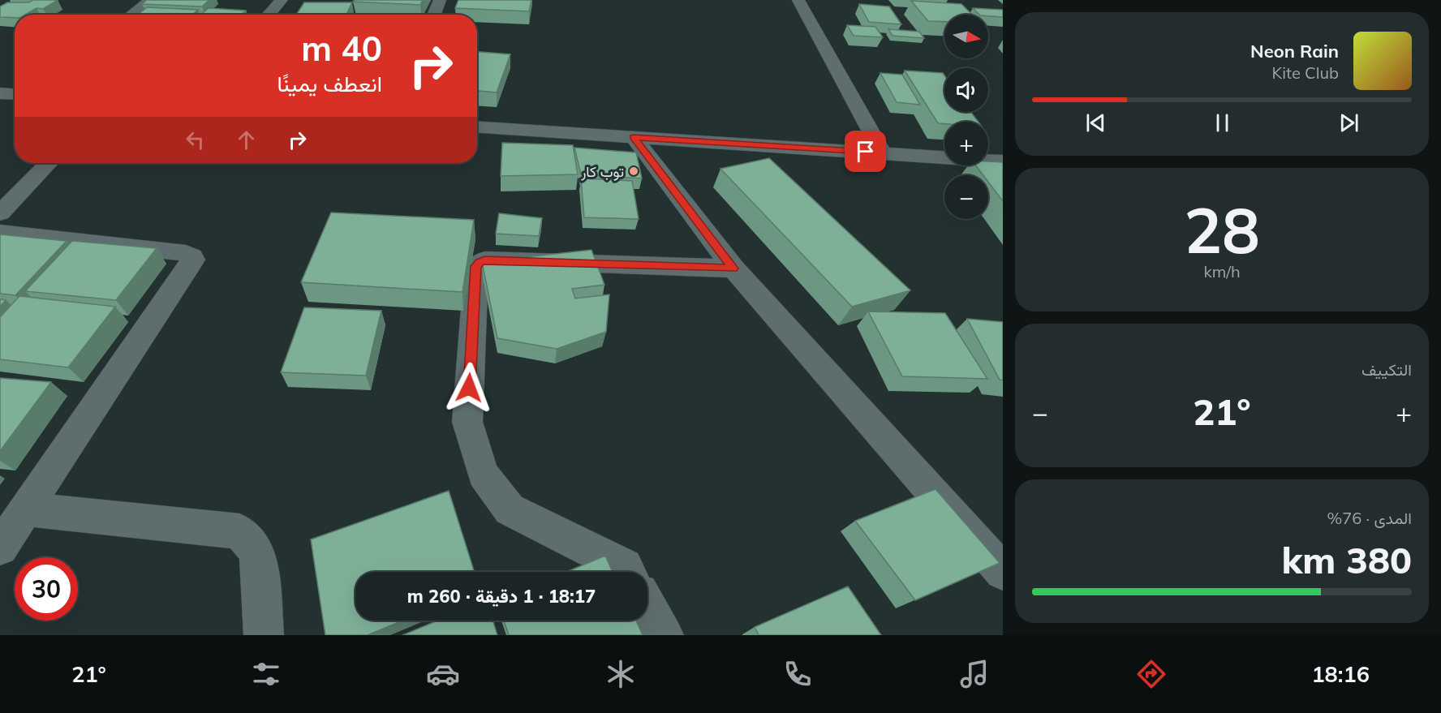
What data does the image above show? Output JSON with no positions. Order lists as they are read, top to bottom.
{
  "places": ["توب كار"],
  "north": "right",
  "page": {
    "map_buttons": ["+", "−"],
    "turn": ["40 m", "انعطف يمينًا"],
    "song": ["Neon Rain", "Kite Club"],
    "tile": [
      ["28", "km/h"],
      "التكييف",
      ["المدى · 76%", "380 km"]
    ],
    "heat": ["−", "21°", "+"],
    "limit": "30",
    "trip": "18:17 · 1 دقيقة · 260 m",
    "tabs": ["18:16", "21°"]
  }
}
